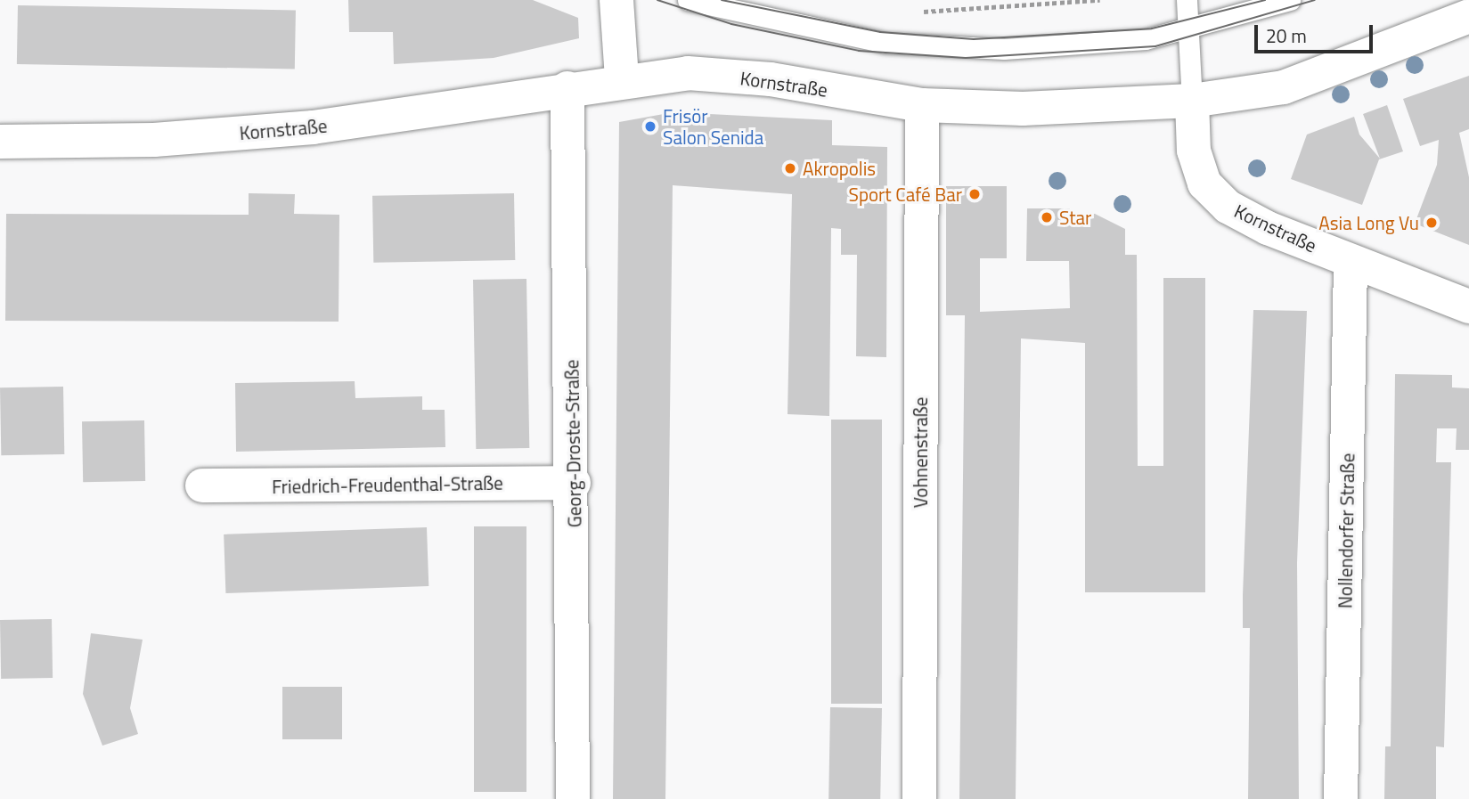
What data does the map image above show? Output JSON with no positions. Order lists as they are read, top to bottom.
{
  "streets": {
    "street": [
      "Kornstraße",
      "Georg-Droste-Straße",
      "Vohnenstraße",
      "Friedrich-Freudenthal-Straße",
      "Nollendorfer Straße"
    ]
  },
  "crossings": [
    ["Kornstraße", "Georg-Droste-Straße"],
    ["Kornstraße", "Vohnenstraße"],
    ["Kornstraße", "Nollendorfer Straße"],
    ["Georg-Droste-Straße", "Friedrich-Freudenthal-Straße"]
  ],
  "places": [
    "Frisör Salon Senida",
    "Akropolis",
    "Sport Café Bar",
    "Star",
    "Asia Long Vu"
  ],
  "scale_bar": "20 m"
}
